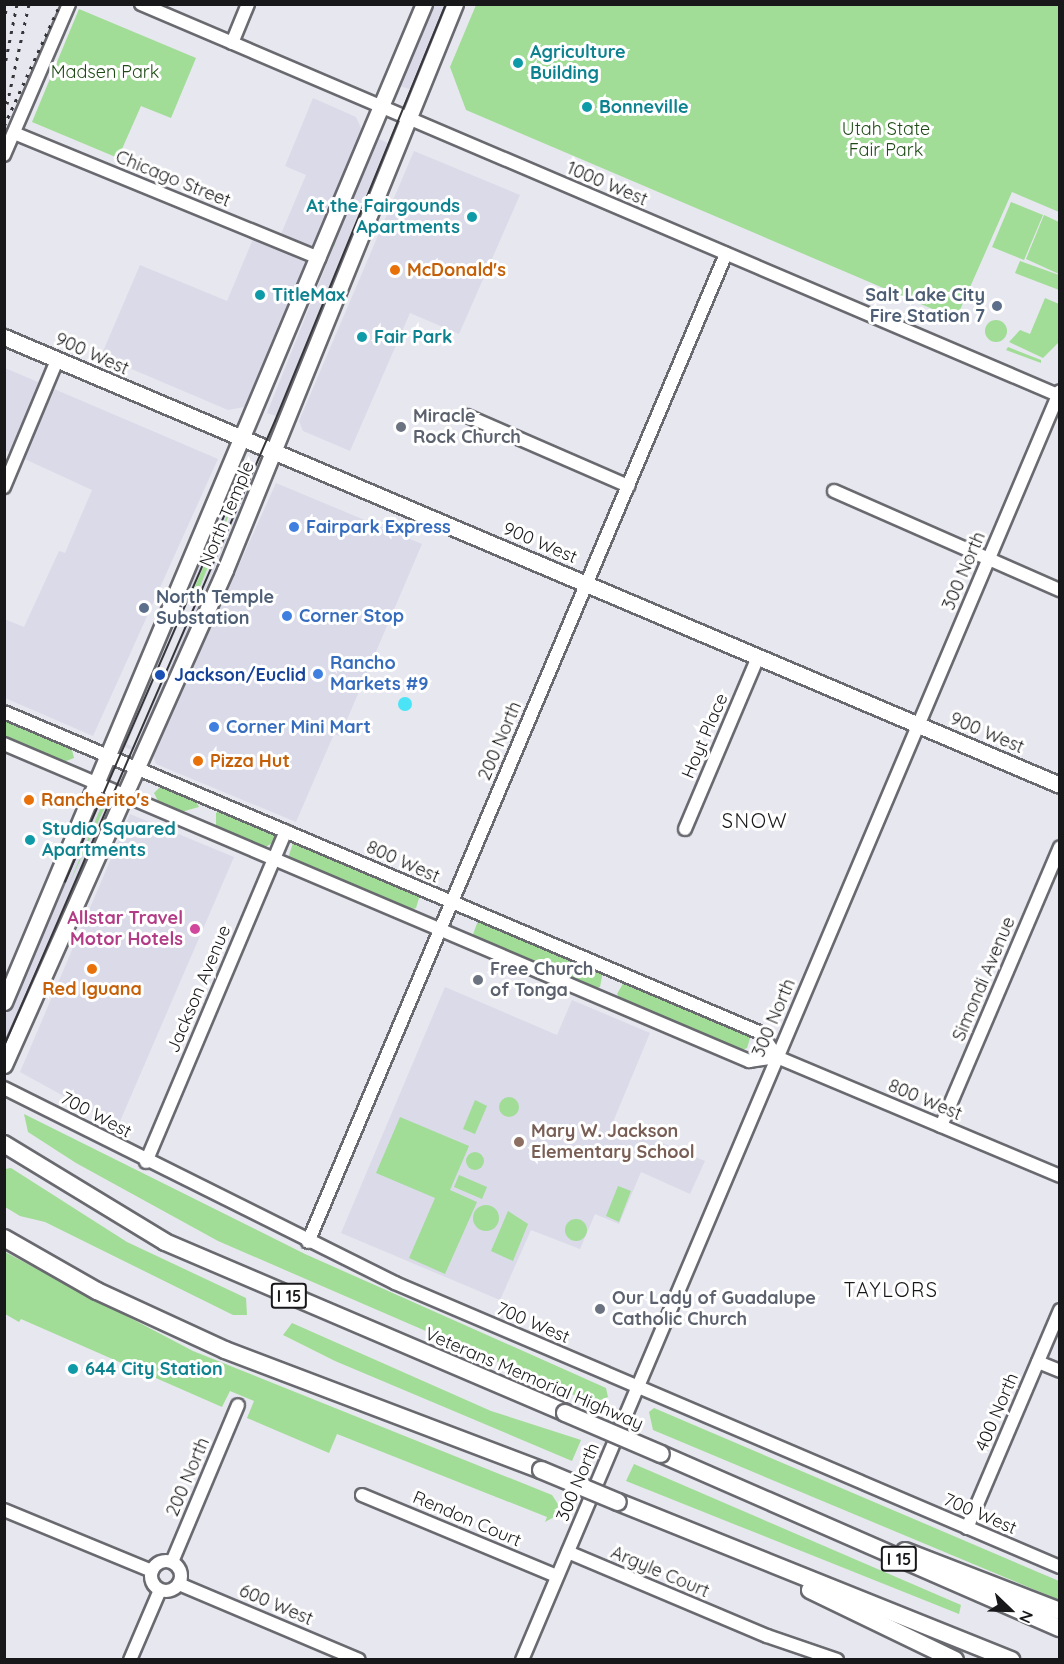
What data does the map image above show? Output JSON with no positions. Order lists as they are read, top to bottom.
{
  "streets": {
    "highway": ["I 15", "Veterans Memorial Highway"],
    "main road": ["900 West", "North Temple"],
    "street": [
      "Chicago Street",
      "1000 West",
      "300 North",
      "Hoyt Place",
      "200 North",
      "800 West",
      "Simondi Avenue",
      "Jackson Avenue",
      "700 West",
      "400 North",
      "Rendon Court",
      "Argyle Court",
      "600 West"
    ]
  },
  "crossings": [
    ["Chicago Street", "North Temple"],
    ["1000 West", "North Temple"],
    ["1000 West", "300 North"],
    ["1000 West", "200 North"],
    ["900 West", "North Temple"],
    ["900 West", "300 North"],
    ["900 West", "Hoyt Place"],
    ["900 West", "200 North"],
    ["North Temple", "800 West"],
    ["300 North", "800 West"],
    ["300 North", "700 West"],
    ["300 North", "Rendon Court"],
    ["300 North", "Argyle Court"],
    ["200 North", "800 West"],
    ["200 North", "700 West"],
    ["200 North", "600 West"],
    ["800 West", "Simondi Avenue"],
    ["800 West", "Jackson Avenue"],
    ["Jackson Avenue", "700 West"],
    ["700 West", "400 North"]
  ],
  "districts": ["SNOW", "TAYLORS"],
  "parks": ["Madsen Park", "Utah State Fair Park"],
  "places": [
    "Agriculture Building",
    "Bonneville",
    "At the Fairgounds Apartments",
    "McDonald's",
    "TitleMax",
    "Salt Lake City Fire Station 7",
    "Fair Park",
    "Miracle Rock Church",
    "Fairpark Express",
    "North Temple Substation",
    "Corner Stop",
    "Rancho Markets #9",
    "Jackson/Euclid",
    "Corner Mini Mart",
    "Pizza Hut",
    "Rancherito's",
    "Studio Squared Apartments",
    "Allstar Travel Motor Hotels",
    "Red Iguana",
    "Free Church of Tonga",
    "Mary W. Jackson Elementary School",
    "Our Lady of Guadalupe Catholic Church",
    "644 City Station"
  ],
  "north": "bottom right"
}
